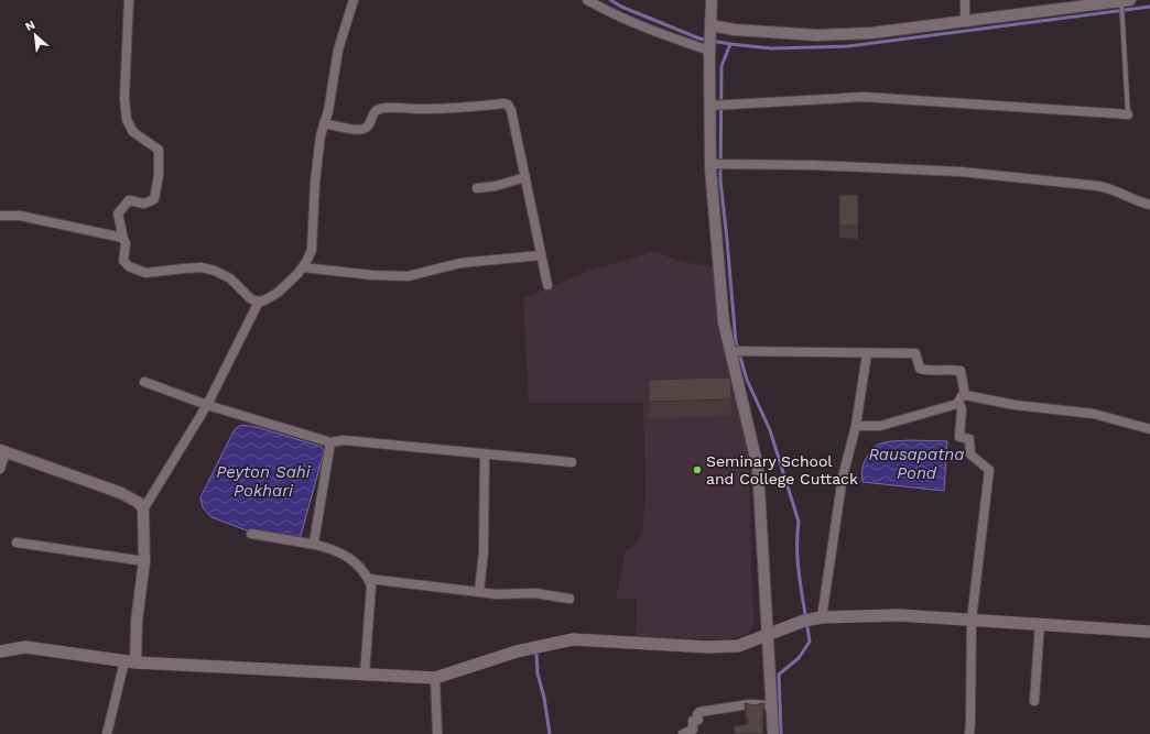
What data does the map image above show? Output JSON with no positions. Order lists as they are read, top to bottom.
{
  "water": ["Rausapatna Pond", "Peyton Sahi Pokhari"],
  "places": ["Seminary School and College Cuttack"],
  "north": "top left"
}
